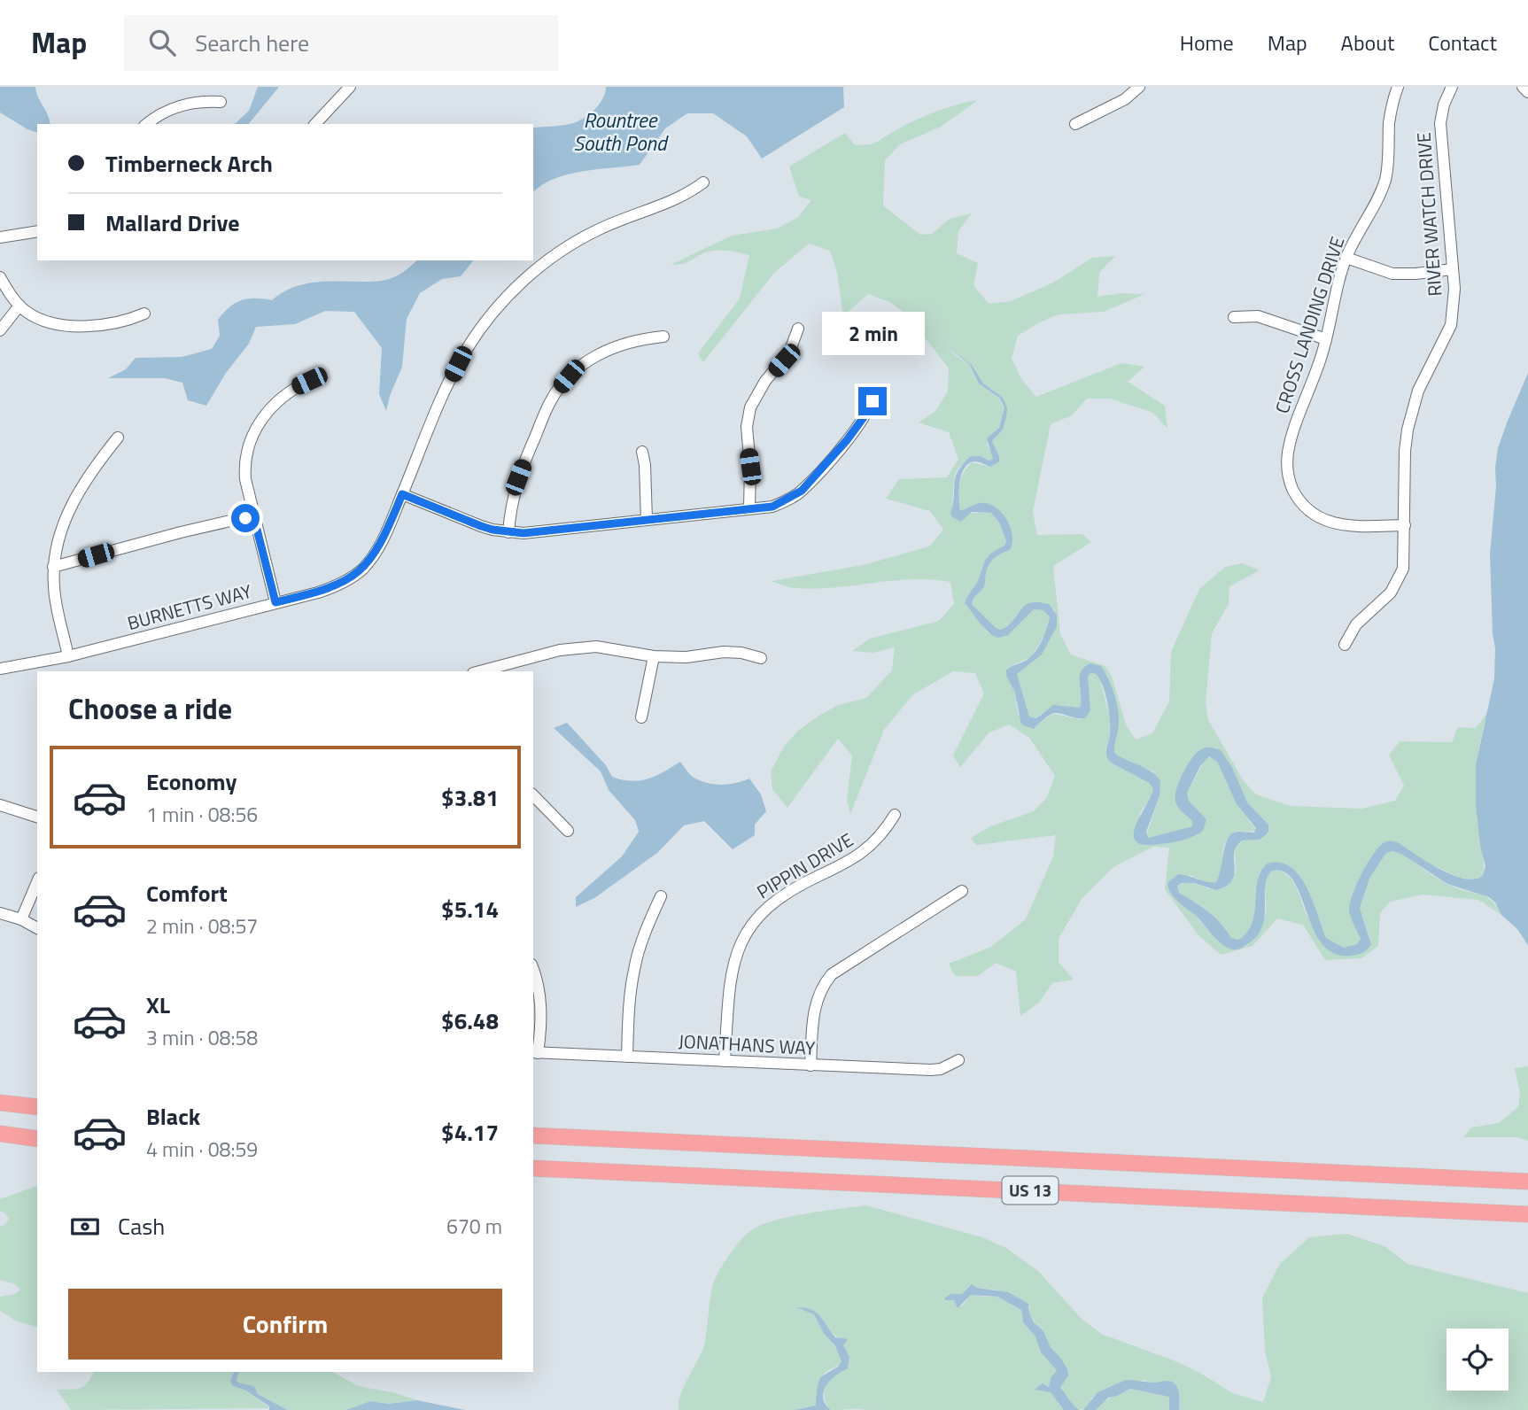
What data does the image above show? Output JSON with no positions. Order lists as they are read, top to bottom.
{
  "streets": {
    "highway": ["US 13"],
    "street": [
      "RIVER WATCH DRIVE",
      "CROSS LANDING DRIVE",
      "BURNETTS WAY",
      "PIPPIN DRIVE",
      "JONATHANS WAY"
    ]
  },
  "crossings": [
    ["RIVER WATCH DRIVE", "CROSS LANDING DRIVE"],
    ["PIPPIN DRIVE", "JONATHANS WAY"]
  ],
  "water": ["Rountree South Pond"],
  "page": {
    "header": "Map",
    "search": "Search here",
    "nav": [
      "Home",
      "Map",
      "About",
      "Contact"
    ],
    "banner": ["Timberneck Arch", "Mallard Drive"],
    "bubble": "2 min",
    "heading": "Choose a ride",
    "list": [
      {
        "name": "Economy",
        "note": "1 min · 08:56",
        "value": "$3.81"
      },
      {
        "name": "Comfort",
        "note": "2 min · 08:57",
        "value": "$5.14"
      },
      {
        "name": "XL",
        "note": "3 min · 08:58",
        "value": "$6.48"
      },
      {
        "name": "Black",
        "note": "4 min · 08:59",
        "value": "$4.17"
      }
    ],
    "pay": ["Cash", "670 m"],
    "buttons": "Confirm"
  }
}
